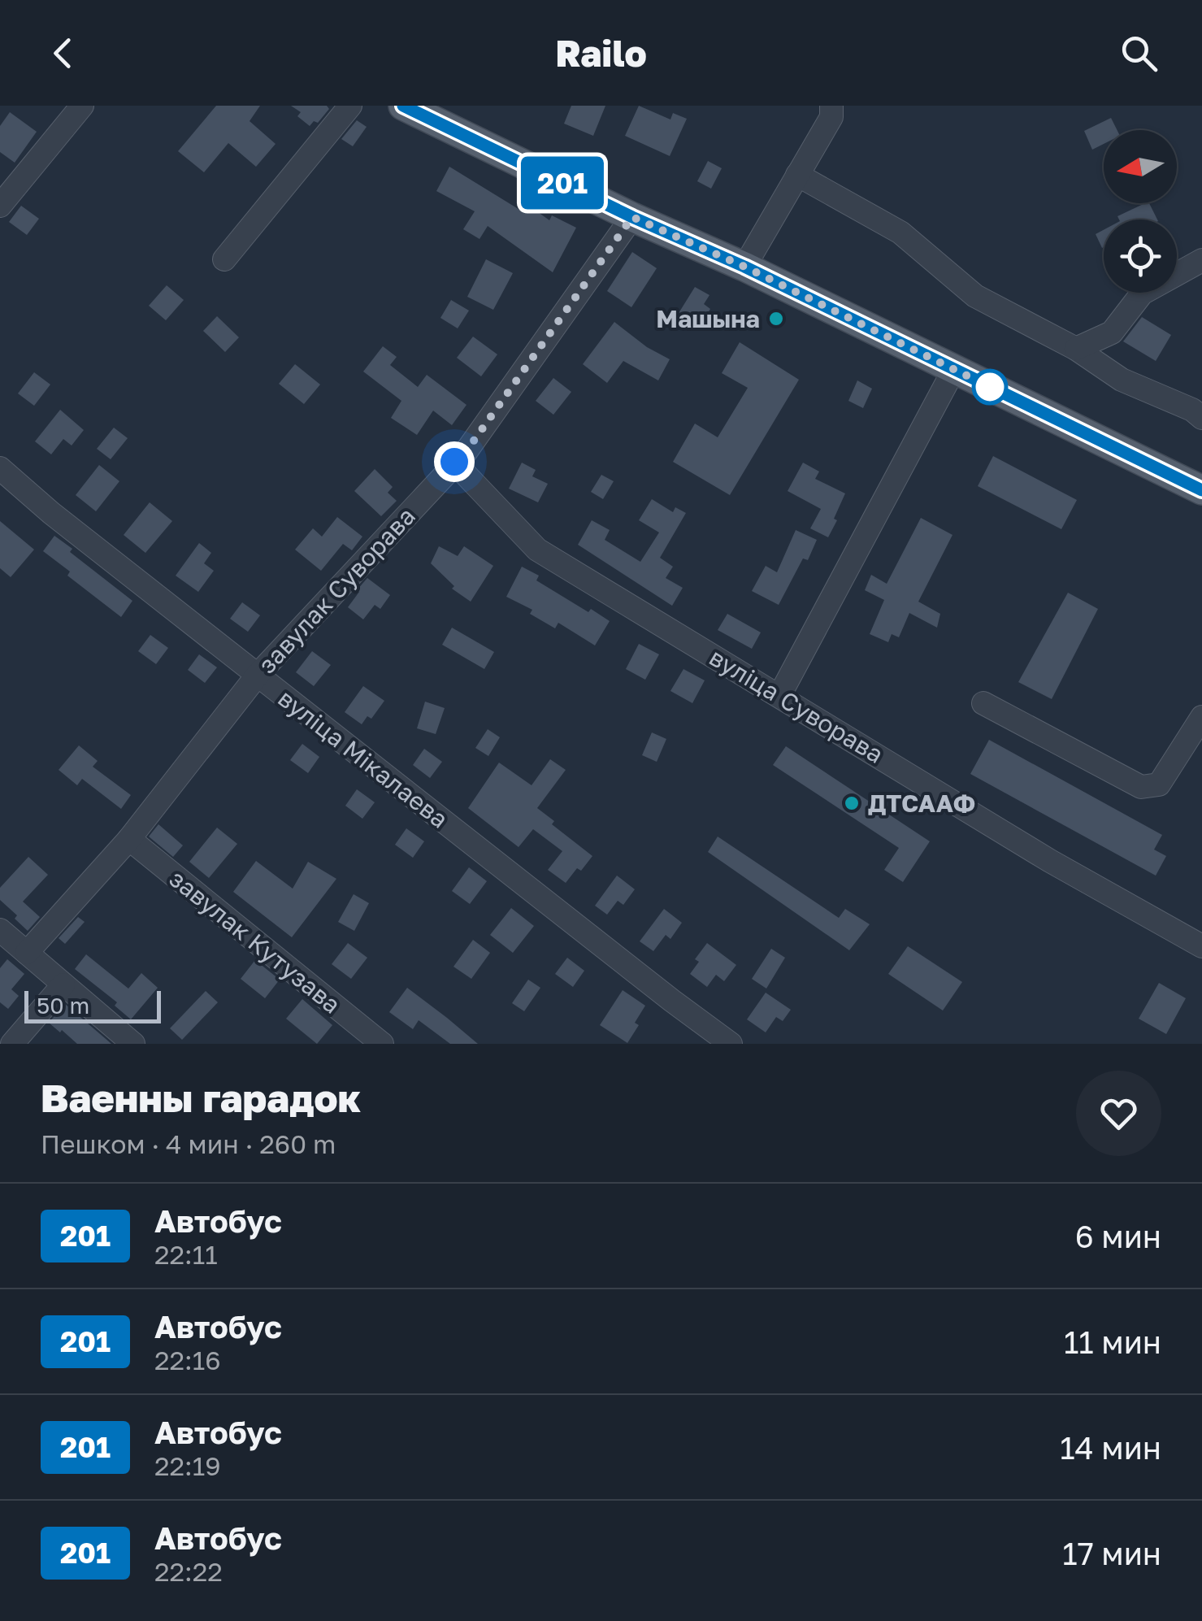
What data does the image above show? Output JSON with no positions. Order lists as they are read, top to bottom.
{
  "streets": {
    "street": [
      "завулак Суворава",
      "вуліца Суворава",
      "вуліца Мікалаева",
      "завулак Кутузава"
    ]
  },
  "crossings": [
    ["завулак Суворава", "вуліца Суворава"],
    ["завулак Суворава", "вуліца Мікалаева"],
    ["завулак Суворава", "завулак Кутузава"]
  ],
  "places": ["Машына", "ДТСААФ"],
  "lines": ["bus line 201"],
  "scale_bar": "50 m",
  "north": "left",
  "page": {
    "header": "Railo",
    "on_map": "201",
    "scale": "50 m",
    "heading": ["Ваенны гарадок", "Пешком · 4 мин · 260 m"],
    "list": [
      {
        "mark": "201",
        "name": "Автобус",
        "note": "22:11",
        "value": "6 мин"
      },
      {
        "mark": "201",
        "name": "Автобус",
        "note": "22:16",
        "value": "11 мин"
      },
      {
        "mark": "201",
        "name": "Автобус",
        "note": "22:19",
        "value": "14 мин"
      },
      {
        "mark": "201",
        "name": "Автобус",
        "note": "22:22",
        "value": "17 мин"
      }
    ]
  }
}
